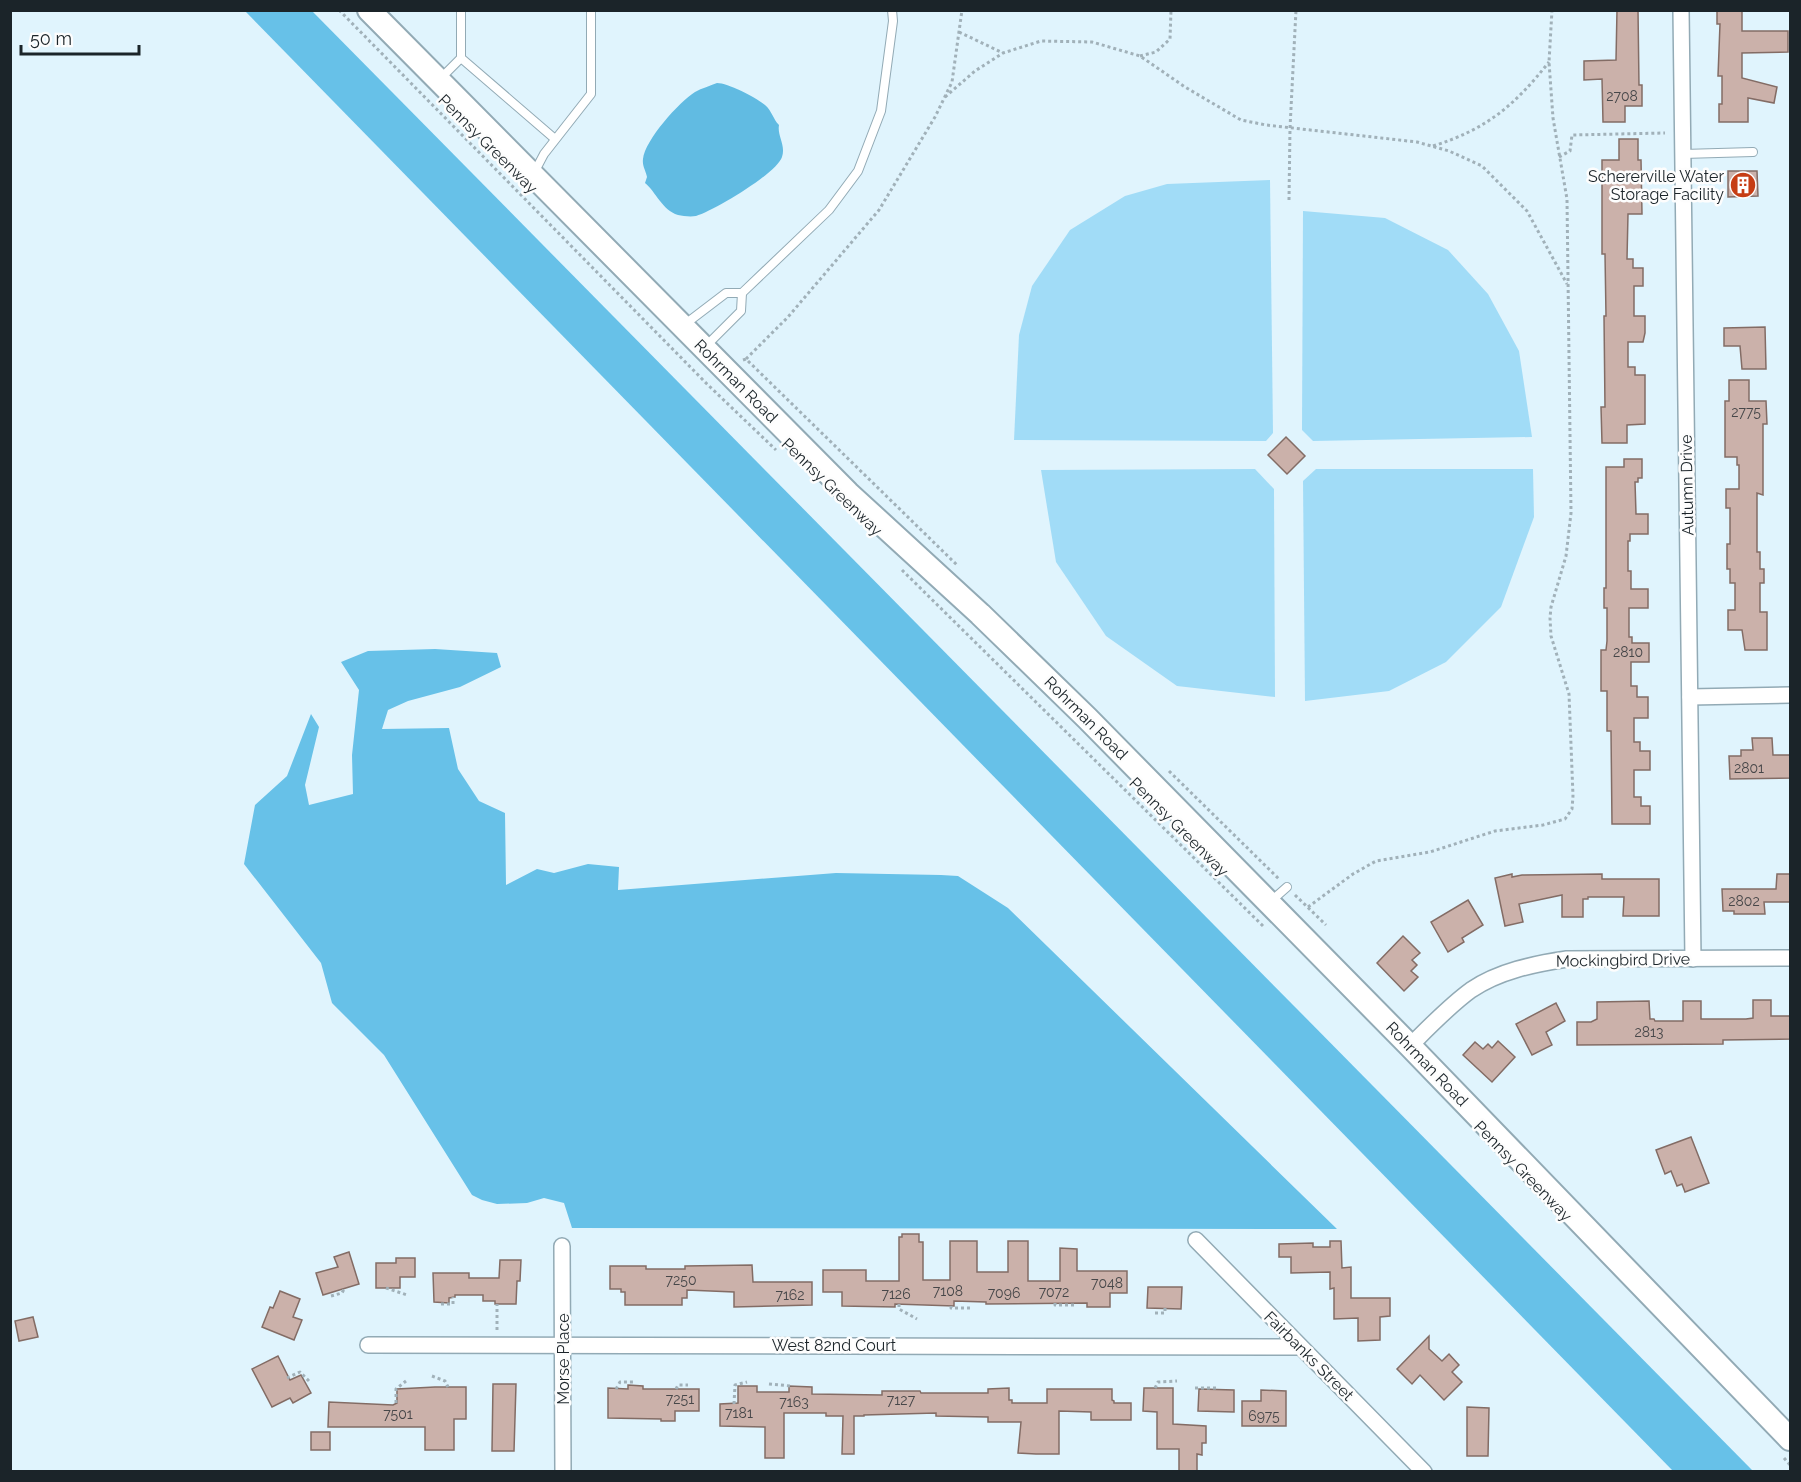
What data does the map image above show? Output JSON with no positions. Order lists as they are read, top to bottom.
{
  "streets": {
    "street": [
      "Rohrman Road",
      "Autumn Drive",
      "Mockingbird Drive",
      "West 82nd Court",
      "Fairbanks Street",
      "Morse Place"
    ],
    "path": ["Pennsy Greenway"]
  },
  "crossings": [
    ["Rohrman Road", "Mockingbird Drive"],
    ["Autumn Drive", "Mockingbird Drive"],
    ["West 82nd Court", "Fairbanks Street"],
    ["West 82nd Court", "Morse Place"]
  ],
  "places": {
    "building": ["Schererville Water Storage Facility"]
  },
  "house_numbers": [
    "2708",
    "2775",
    "2810",
    "2801",
    "2802",
    "2813",
    "7250",
    "7048",
    "7108",
    "7072",
    "7096",
    "7126",
    "7162",
    "7251",
    "7127",
    "7163",
    "7181",
    "7501",
    "6975"
  ],
  "scale_bar": "50 m"
}
